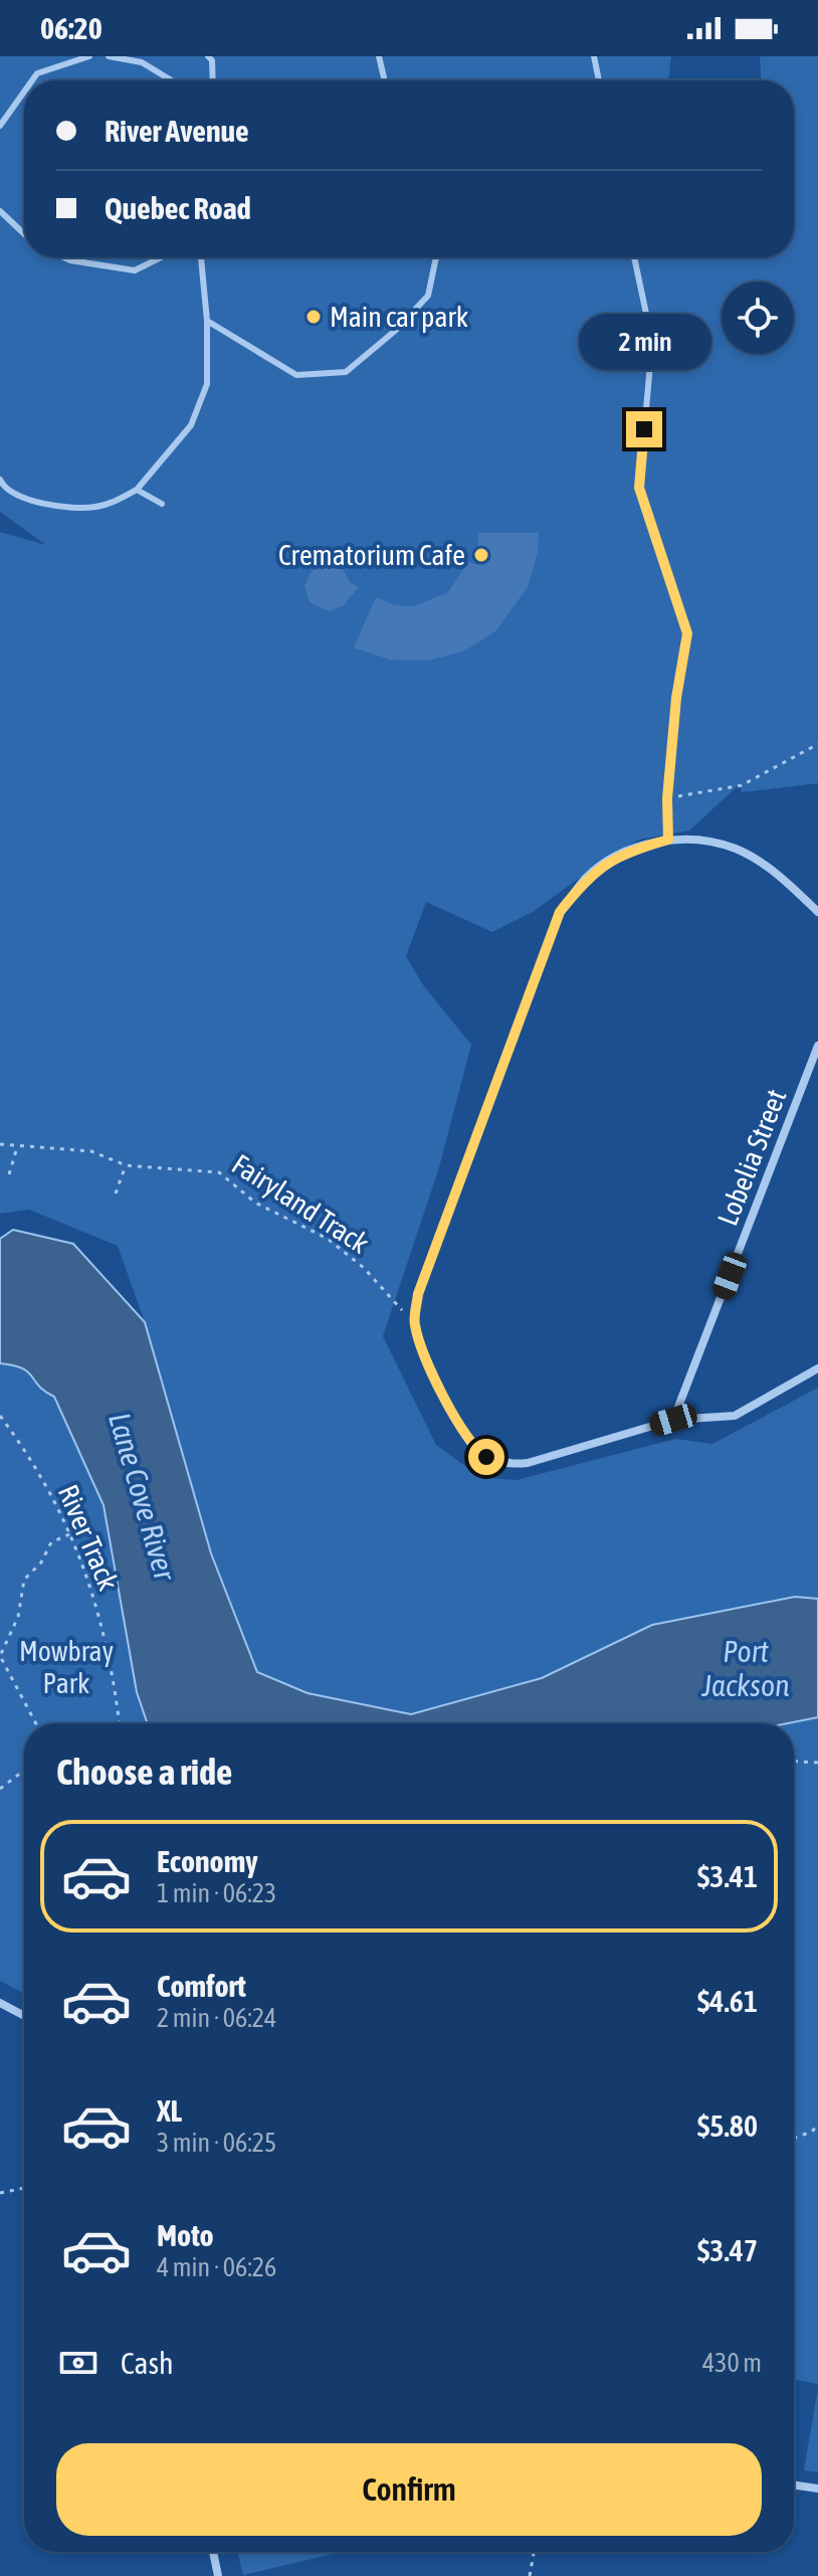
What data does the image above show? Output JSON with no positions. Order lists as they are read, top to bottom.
{
  "streets": {
    "street": ["Lobelia Street"],
    "path": ["Fairyland Track", "River Track"]
  },
  "water": ["Lane Cove River", "Port Jackson"],
  "parks": ["Mowbray Park"],
  "places": ["Main car park", "Crematorium Cafe"],
  "page": {
    "status": "06:20",
    "banner": ["River Avenue", "Quebec Road"],
    "bubble": "2 min",
    "heading": "Choose a ride",
    "list": [
      {
        "name": "Economy",
        "note": "1 min · 06:23",
        "value": "$3.41"
      },
      {
        "name": "Comfort",
        "note": "2 min · 06:24",
        "value": "$4.61"
      },
      {
        "name": "XL",
        "note": "3 min · 06:25",
        "value": "$5.80"
      },
      {
        "name": "Moto",
        "note": "4 min · 06:26",
        "value": "$3.47"
      }
    ],
    "pay": ["Cash", "430 m"],
    "buttons": "Confirm"
  }
}
